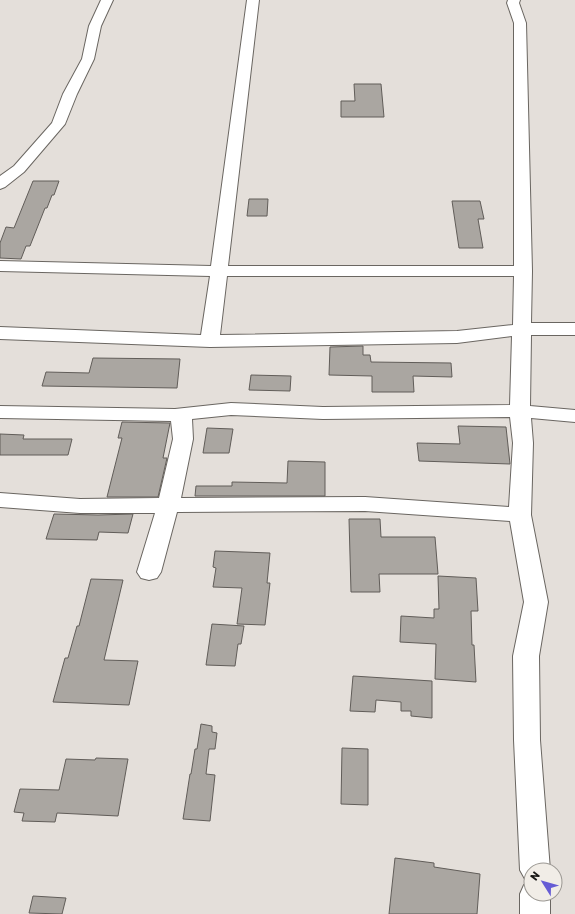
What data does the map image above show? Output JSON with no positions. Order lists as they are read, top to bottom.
{
  "north": "top left"
}
